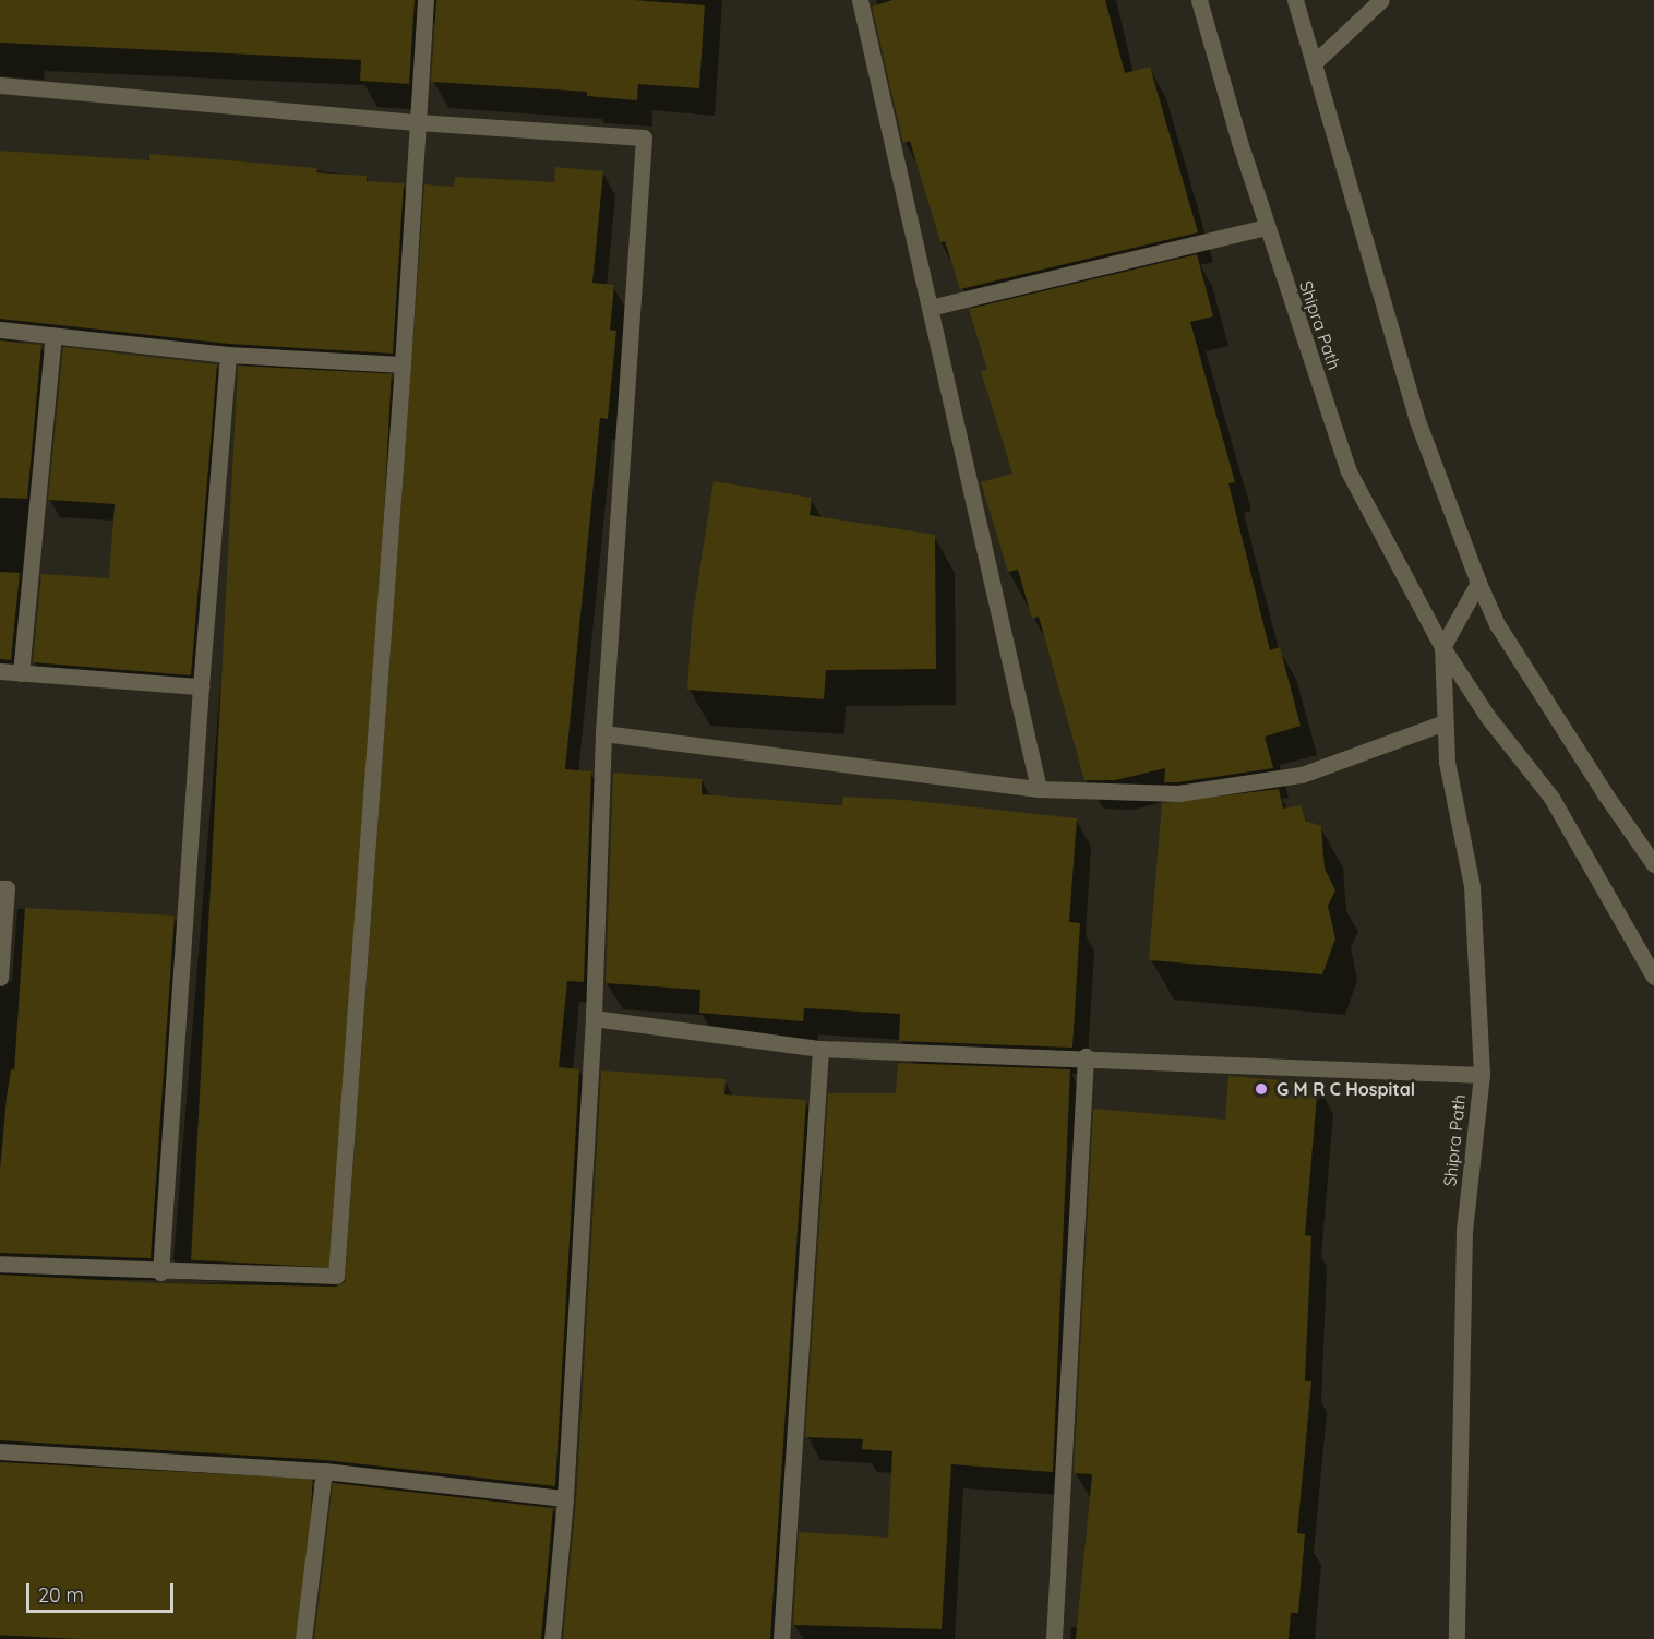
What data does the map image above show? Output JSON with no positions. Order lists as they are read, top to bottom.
{
  "streets": {
    "street": ["Shipra Path"]
  },
  "places": ["G M R C Hospital"],
  "scale_bar": "20 m"
}
